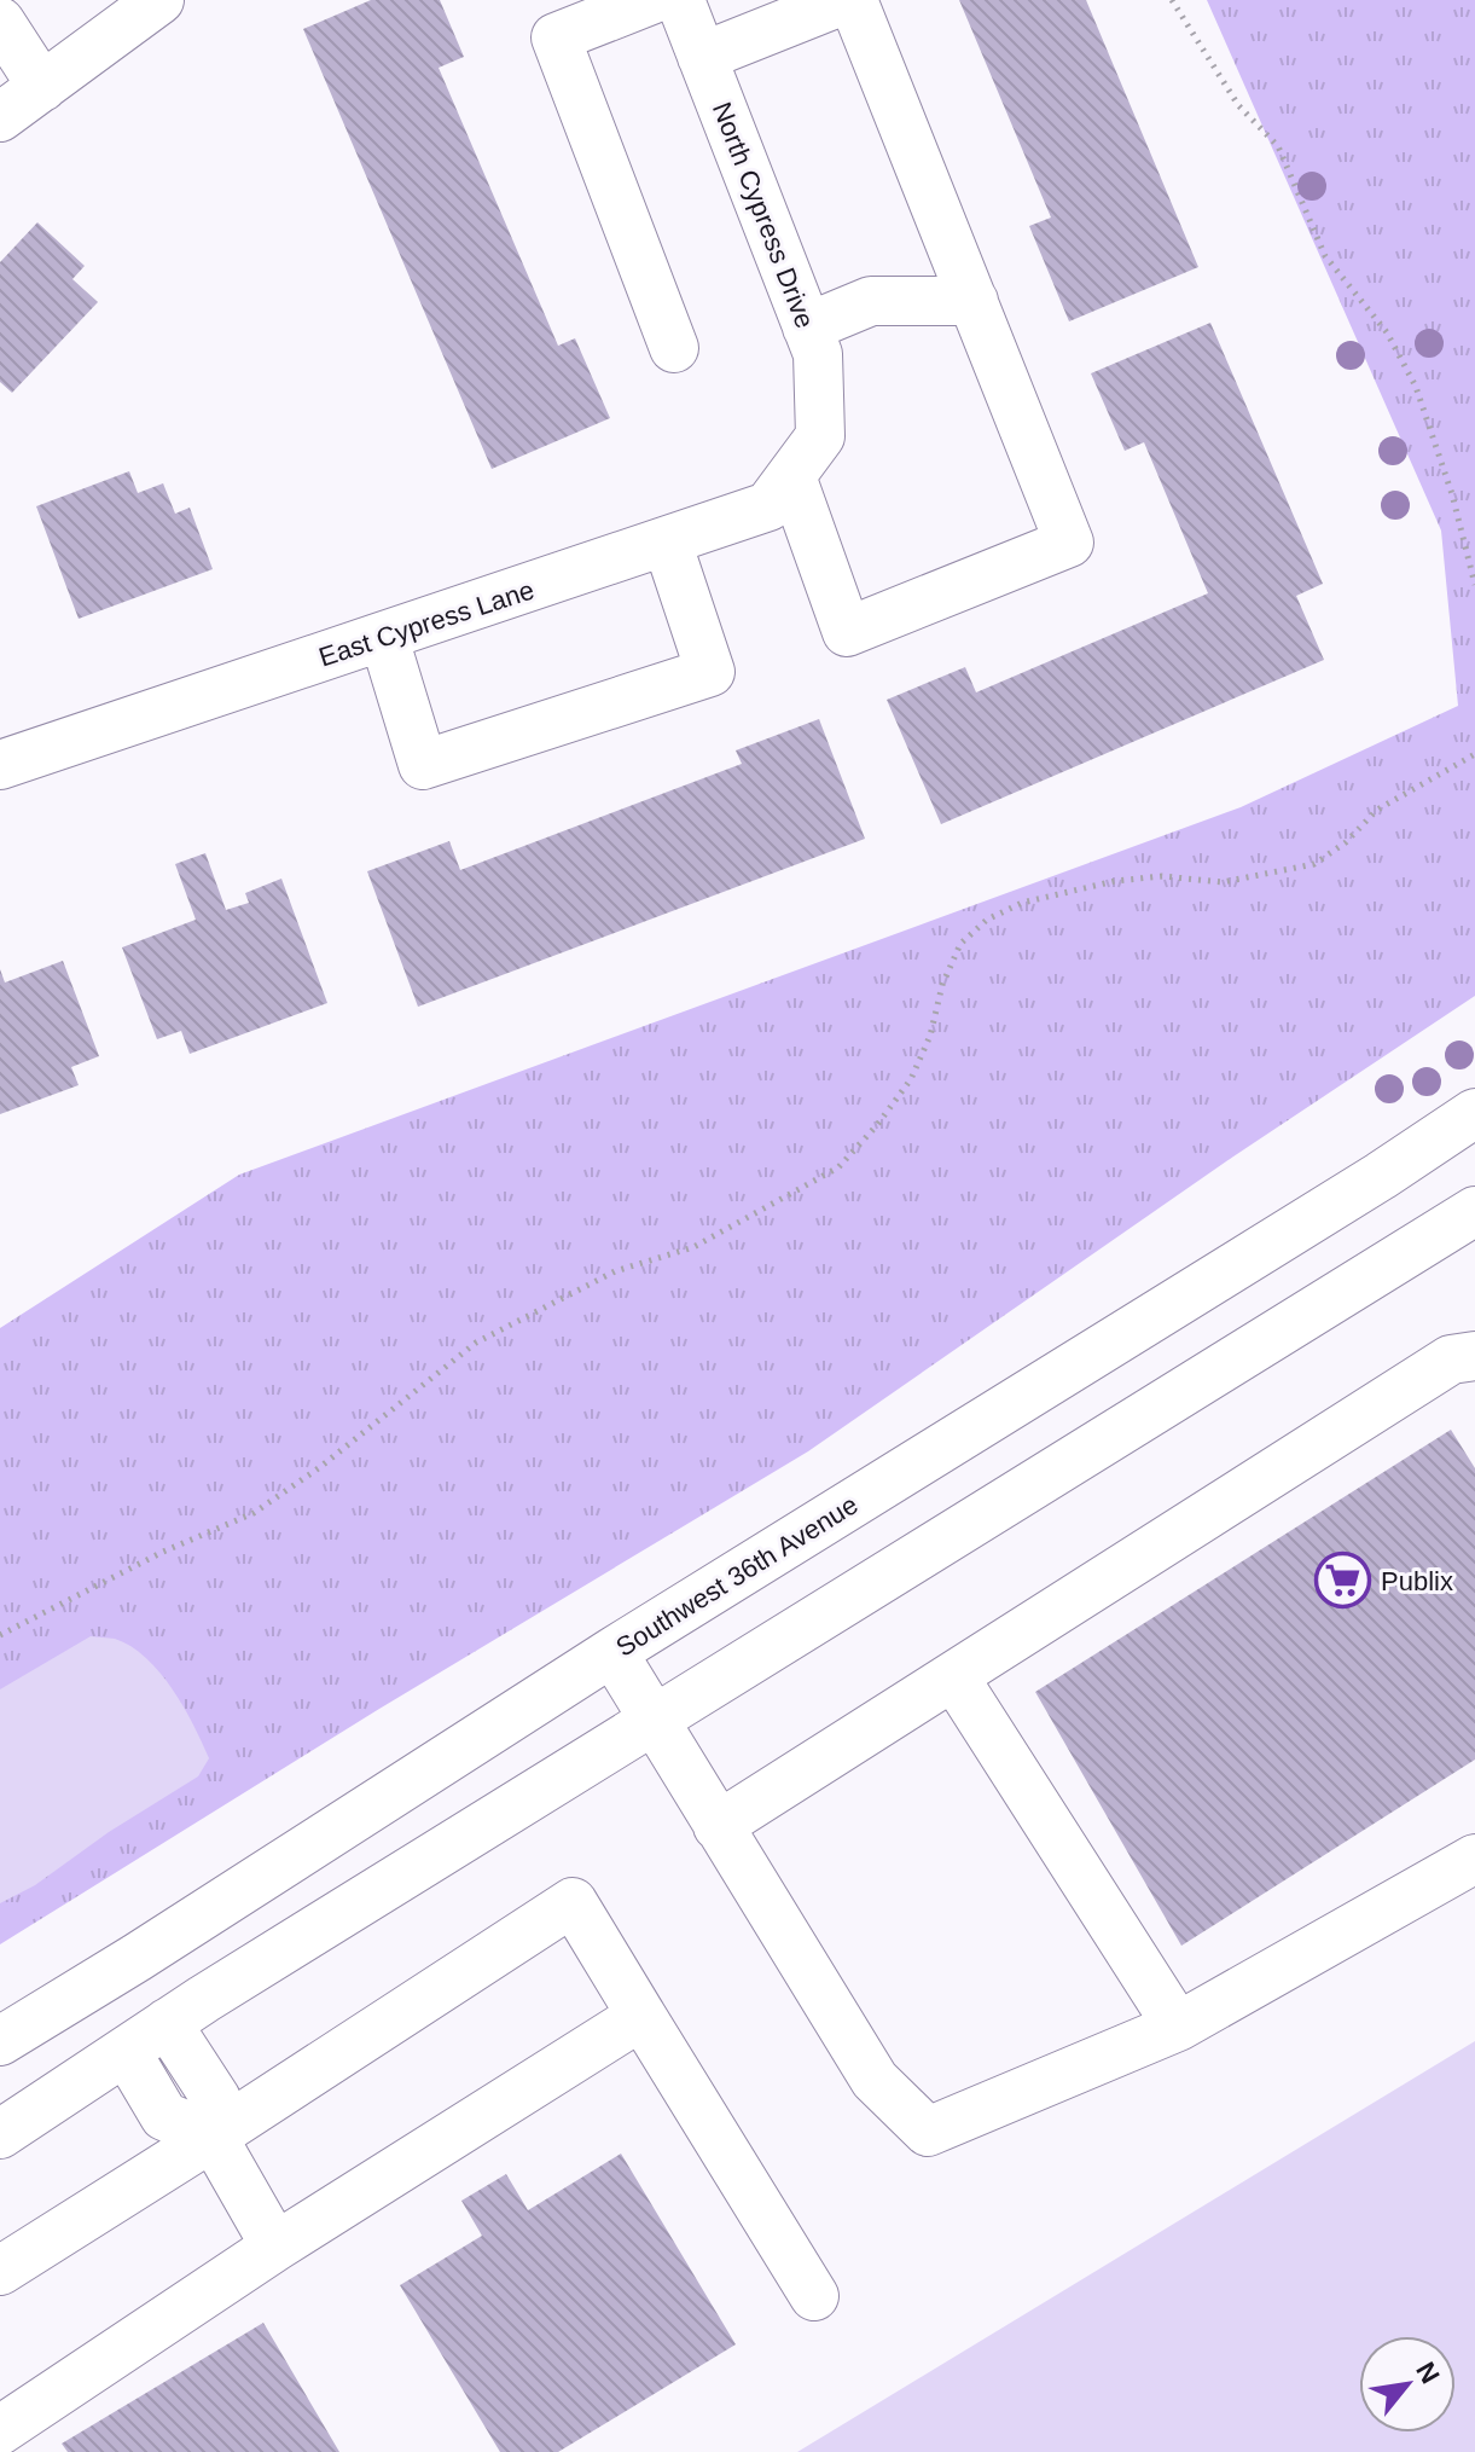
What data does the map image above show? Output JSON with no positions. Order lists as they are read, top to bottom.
{
  "streets": {
    "street": ["North Cypress Drive", "East Cypress Lane", "Southwest 36th Avenue"]
  },
  "crossings": [
    ["North Cypress Drive", "East Cypress Lane"]
  ],
  "places": {
    "supermarket": ["Publix"]
  },
  "north": "top right"
}
